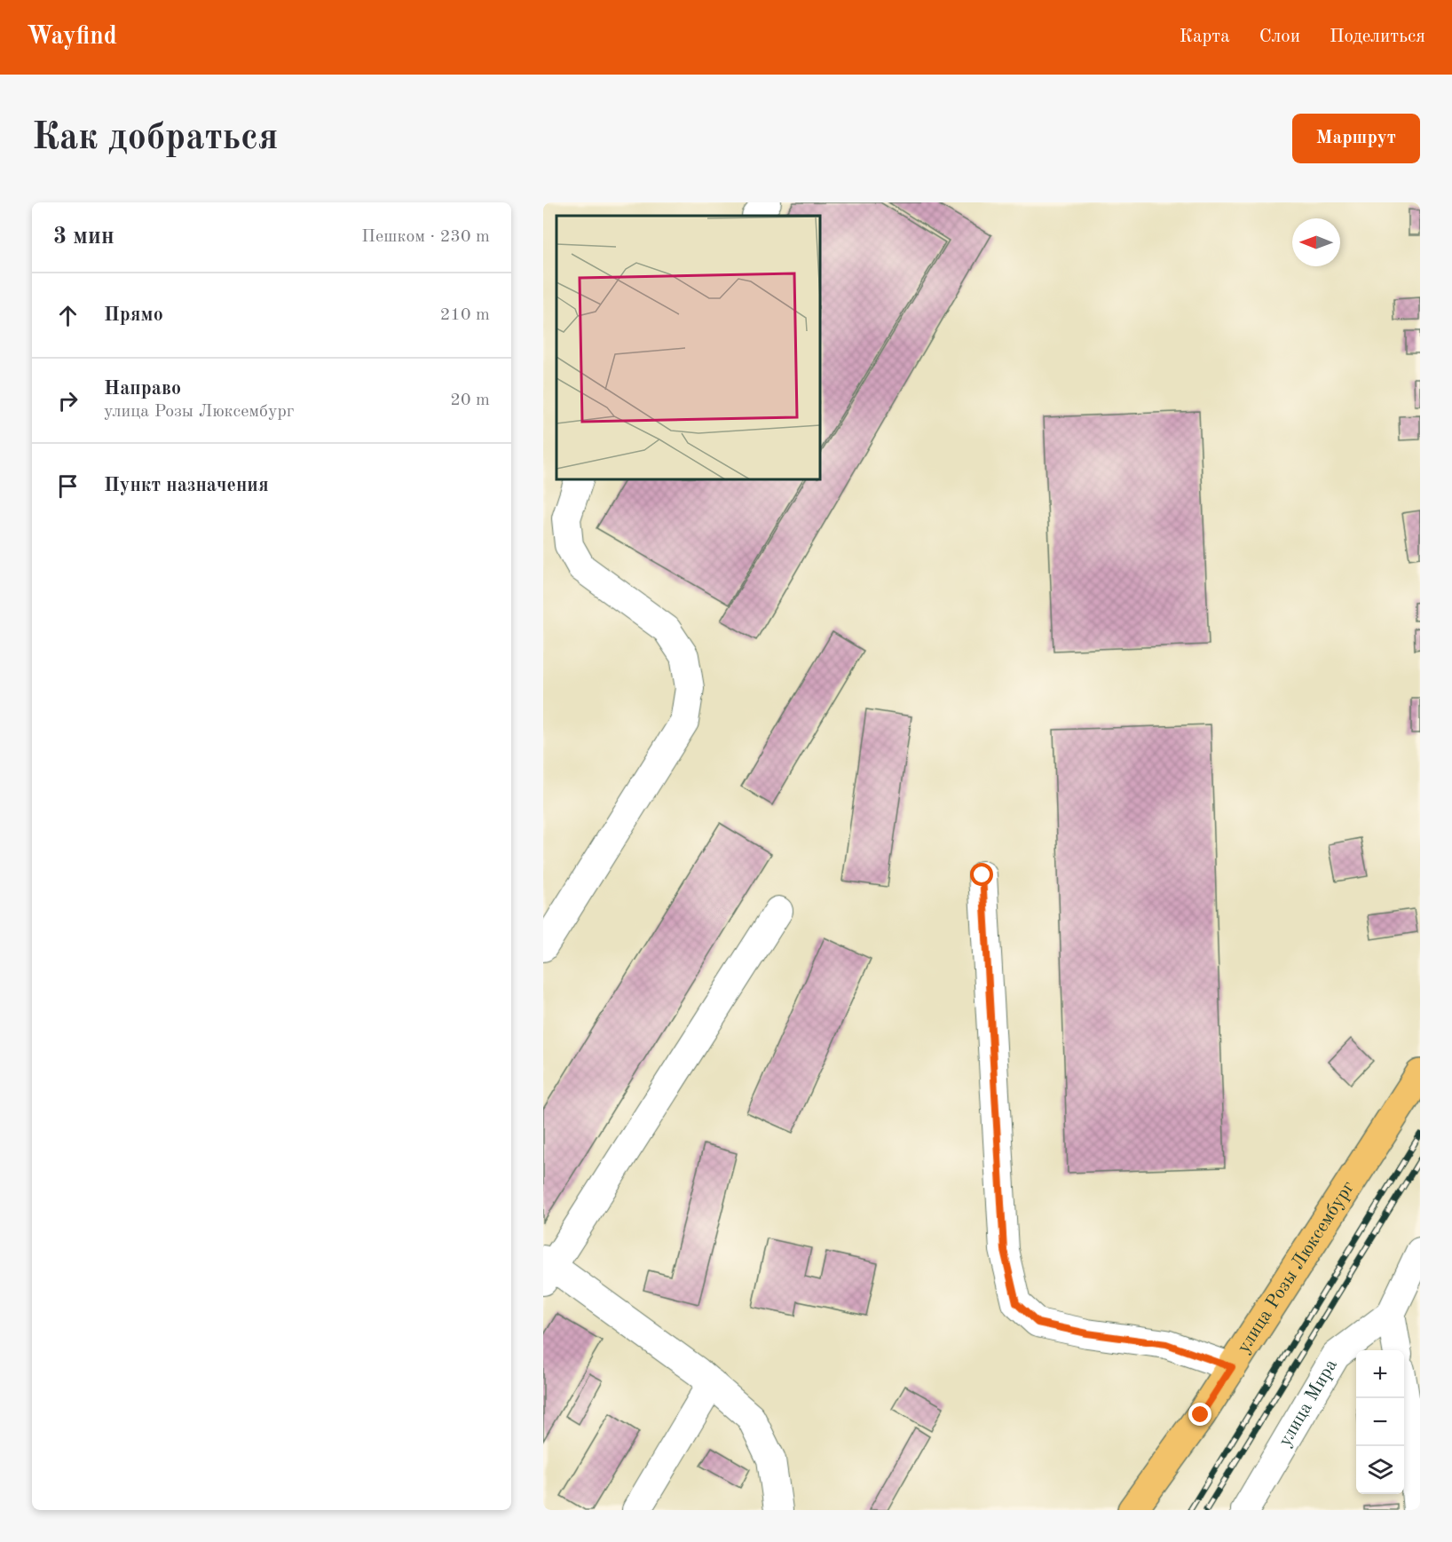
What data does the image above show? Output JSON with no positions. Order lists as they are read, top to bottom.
{
  "streets": {
    "main road": ["улица Розы Люксембург"],
    "street": ["улица Мира"]
  },
  "north": "left",
  "page": {
    "header": "Wayfind",
    "nav": ["Карта", "Слои", "Поделиться"],
    "buttons": "Маршрут",
    "title": "Как добраться",
    "heading": ["3 мин", "Пешком · 230 m"],
    "list": [
      ["Прямо", "210 m"],
      ["Направо", "улица Розы Люксембург", "20 m"],
      "Пункт назначения"
    ],
    "map_buttons": ["+", "−"]
  }
}
